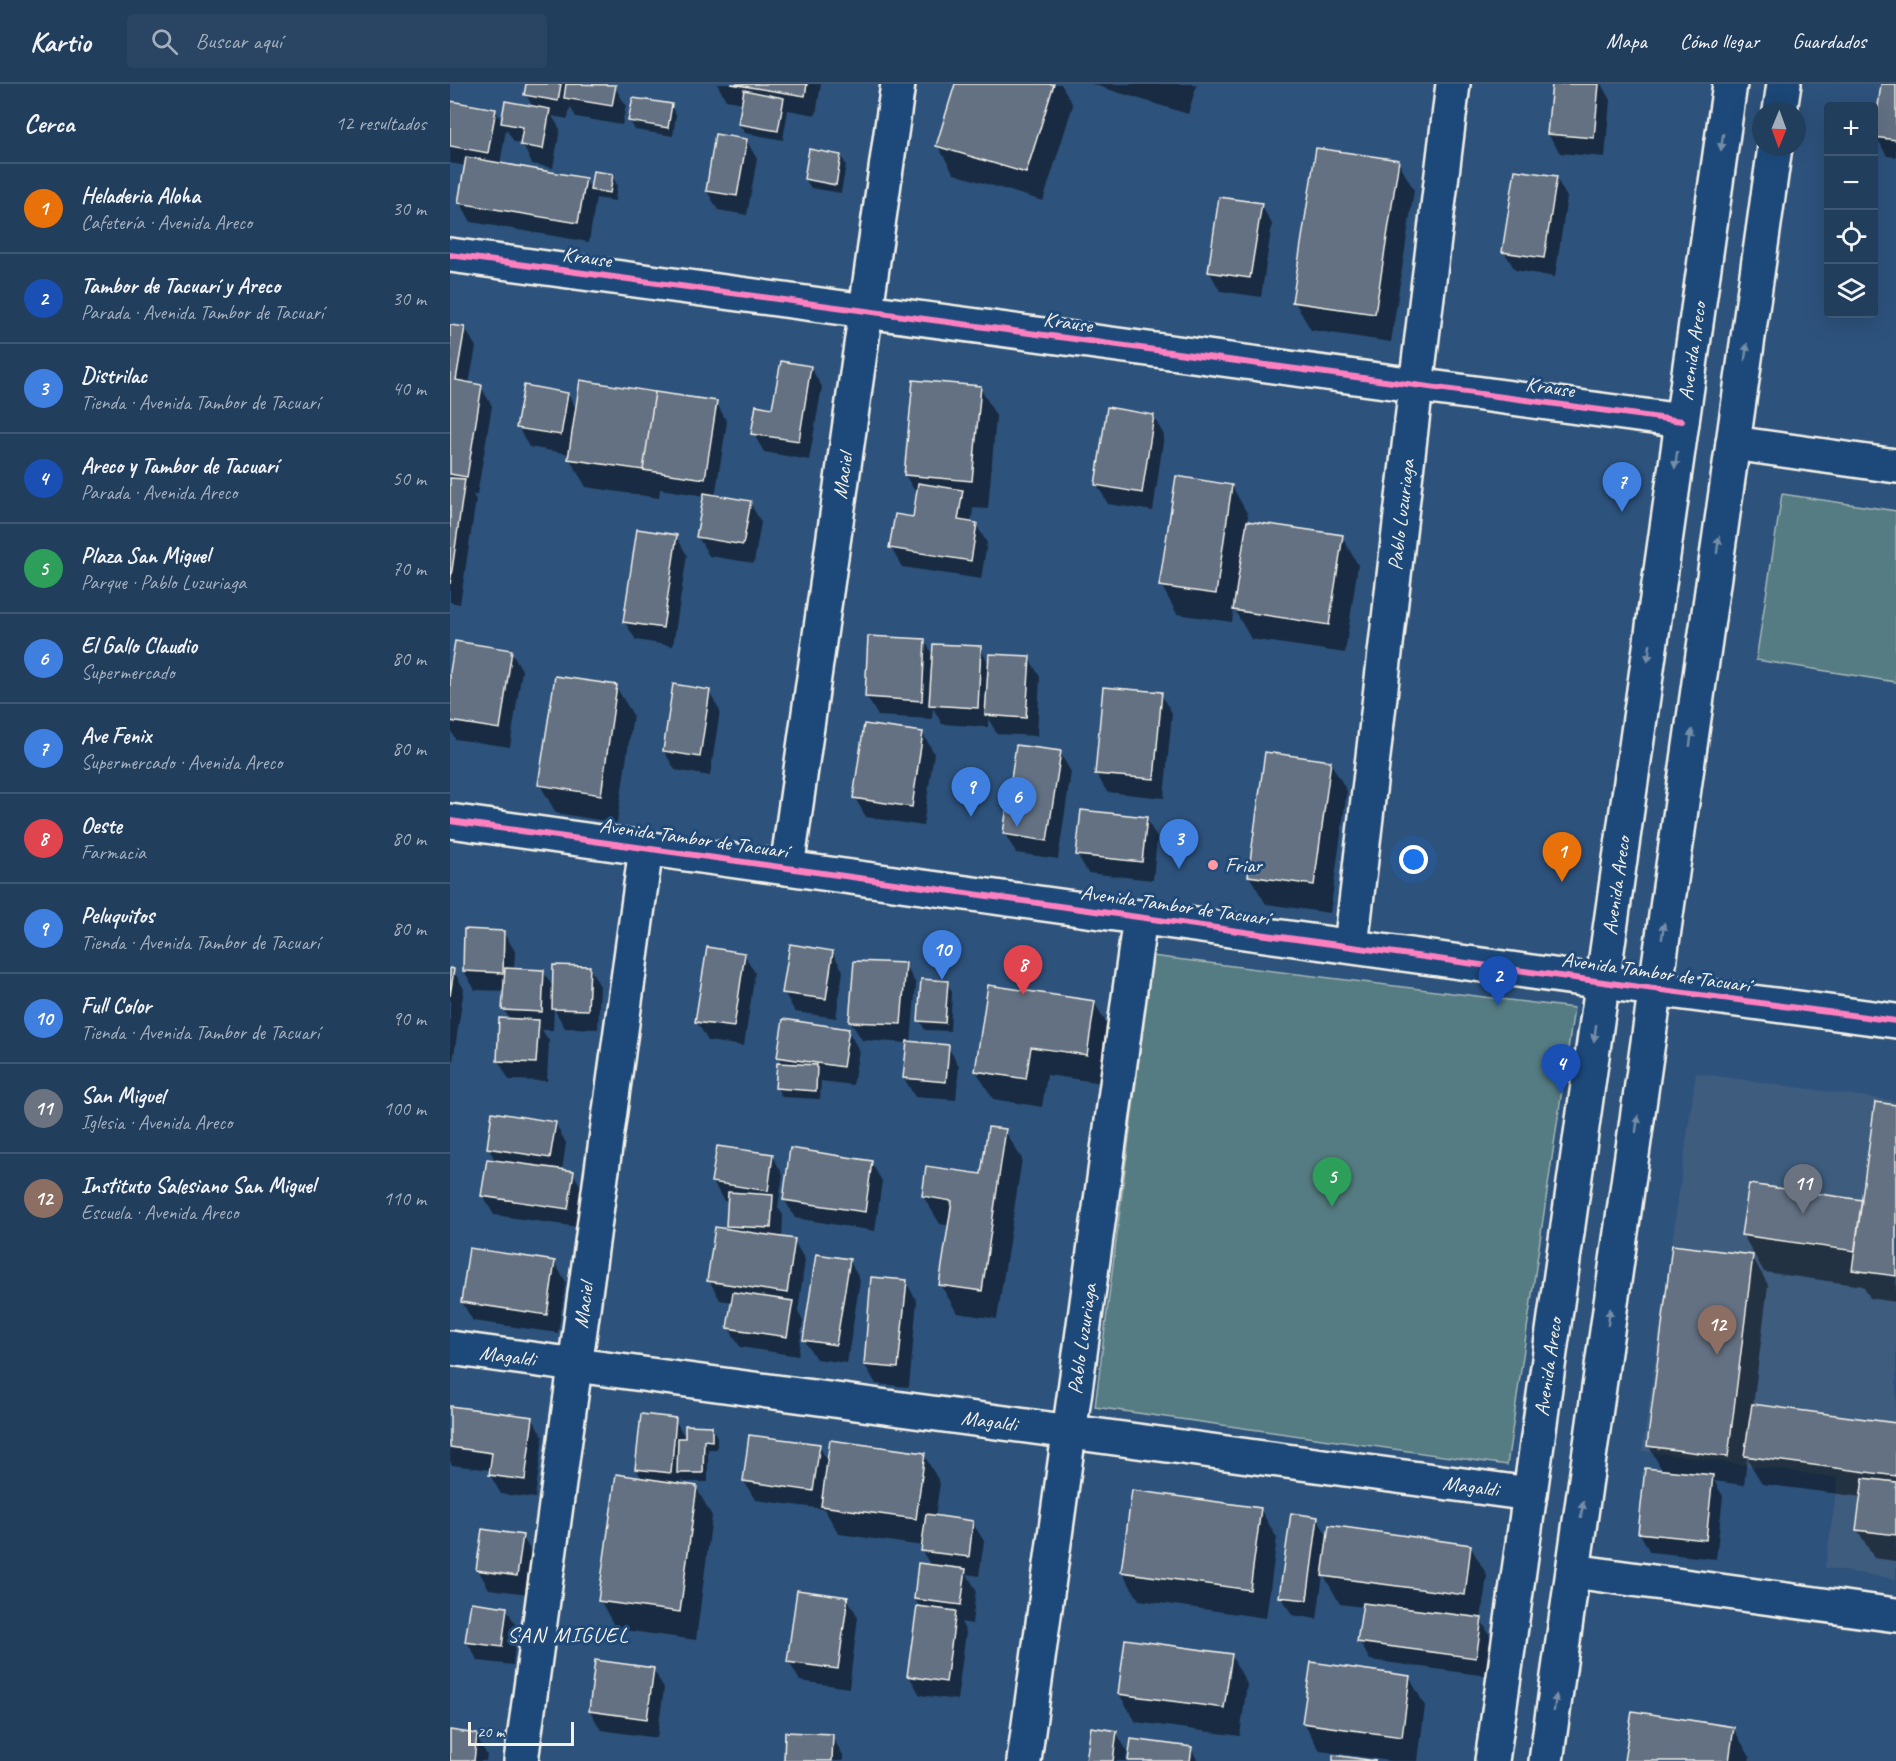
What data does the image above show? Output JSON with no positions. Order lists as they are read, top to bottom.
{
  "streets": {
    "street": [
      "Krause",
      "Avenida Areco",
      "Maciel",
      "Pablo Luzuriaga",
      "Avenida Tambor de Tacuarí",
      "Magaldi"
    ]
  },
  "crossings": [
    ["Krause", "Avenida Areco"],
    ["Krause", "Maciel"],
    ["Krause", "Pablo Luzuriaga"],
    ["Avenida Areco", "Avenida Tambor de Tacuarí"],
    ["Avenida Areco", "Magaldi"],
    ["Maciel", "Avenida Tambor de Tacuarí"],
    ["Maciel", "Magaldi"],
    ["Pablo Luzuriaga", "Avenida Tambor de Tacuarí"],
    ["Pablo Luzuriaga", "Magaldi"]
  ],
  "districts": ["SAN MIGUEL"],
  "places": ["Friar"],
  "scale_bar": "20 m",
  "north": "bottom",
  "page": {
    "header": "Kartio",
    "search": "Buscar aquí",
    "nav": ["Mapa", "Cómo llegar", "Guardados"],
    "heading": ["Cerca", "12 resultados"],
    "map_buttons": ["+", "−"],
    "list": [
      {
        "mark": "1",
        "name": "Heladeria Aloha",
        "note": "Cafetería · Avenida Areco",
        "value": "30 m"
      },
      {
        "mark": "2",
        "name": "Tambor de Tacuarí y Areco",
        "note": "Parada · Avenida Tambor de Tacuarí",
        "value": "30 m"
      },
      {
        "mark": "3",
        "name": "Distrilac",
        "note": "Tienda · Avenida Tambor de Tacuarí",
        "value": "40 m"
      },
      {
        "mark": "4",
        "name": "Areco y Tambor de Tacuarí",
        "note": "Parada · Avenida Areco",
        "value": "50 m"
      },
      {
        "mark": "5",
        "name": "Plaza San Miguel",
        "note": "Parque · Pablo Luzuriaga",
        "value": "70 m"
      },
      {
        "mark": "6",
        "name": "El Gallo Claudio",
        "note": "Supermercado",
        "value": "80 m"
      },
      {
        "mark": "7",
        "name": "Ave Fenix",
        "note": "Supermercado · Avenida Areco",
        "value": "80 m"
      },
      {
        "mark": "8",
        "name": "Oeste",
        "note": "Farmacia",
        "value": "80 m"
      },
      {
        "mark": "9",
        "name": "Peluquitos",
        "note": "Tienda · Avenida Tambor de Tacuarí",
        "value": "80 m"
      },
      {
        "mark": "10",
        "name": "Full Color",
        "note": "Tienda · Avenida Tambor de Tacuarí",
        "value": "90 m"
      },
      {
        "mark": "11",
        "name": "San Miguel",
        "note": "Iglesia · Avenida Areco",
        "value": "100 m"
      },
      {
        "mark": "12",
        "name": "Instituto Salesiano San Miguel",
        "note": "Escuela · Avenida Areco",
        "value": "110 m"
      }
    ],
    "pins": [
      "7",
      "9",
      "6",
      "3",
      "1",
      "10",
      "8",
      "2",
      "4",
      "5",
      "11",
      "12"
    ],
    "scale": "20 m"
  }
}
